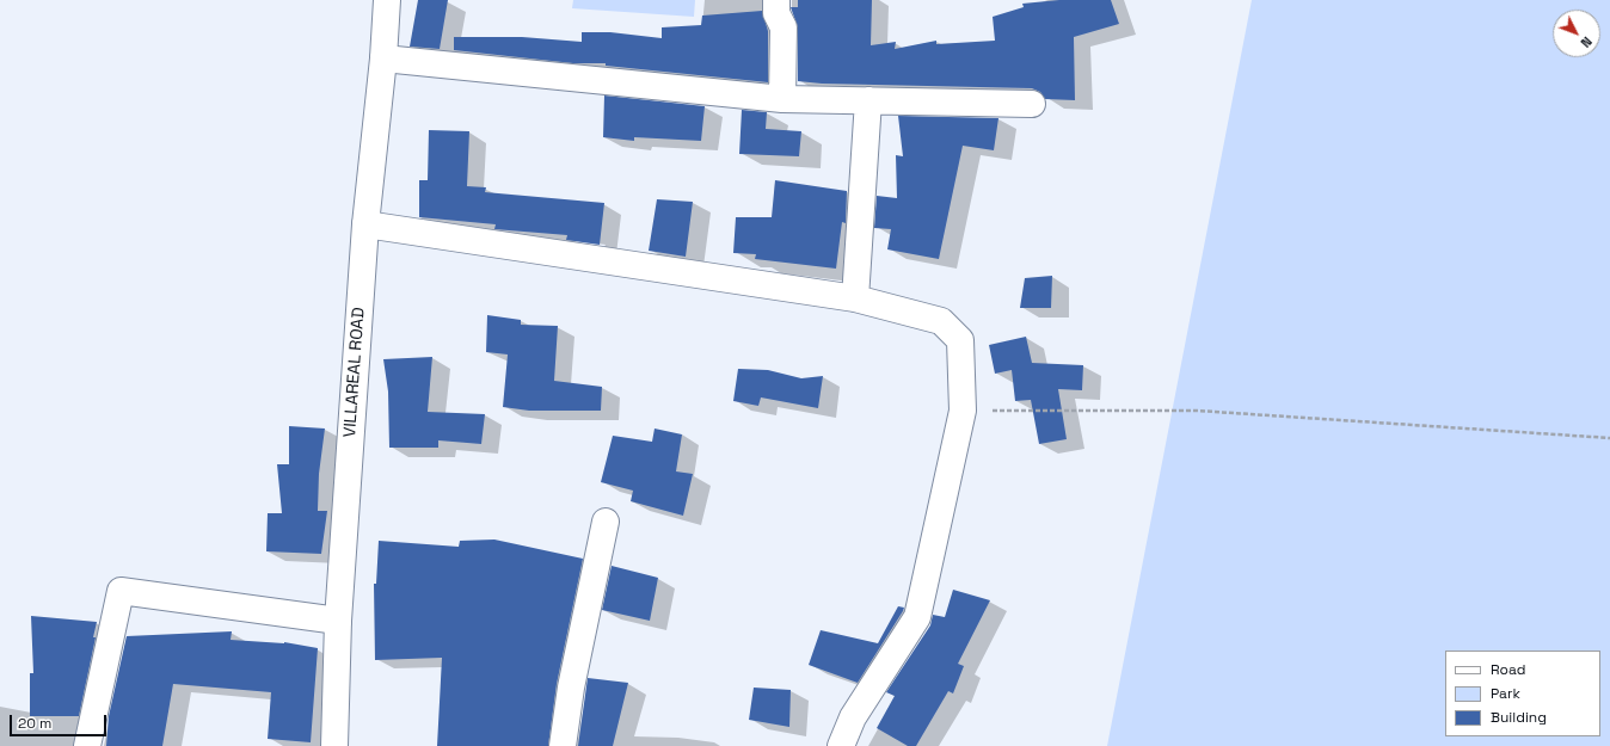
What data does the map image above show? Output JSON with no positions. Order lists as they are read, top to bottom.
{
  "streets": {
    "street": ["VILLAREAL ROAD"]
  },
  "legend": ["Road", "Park", "Building"],
  "scale_bar": "20 m",
  "north": "bottom right"
}
